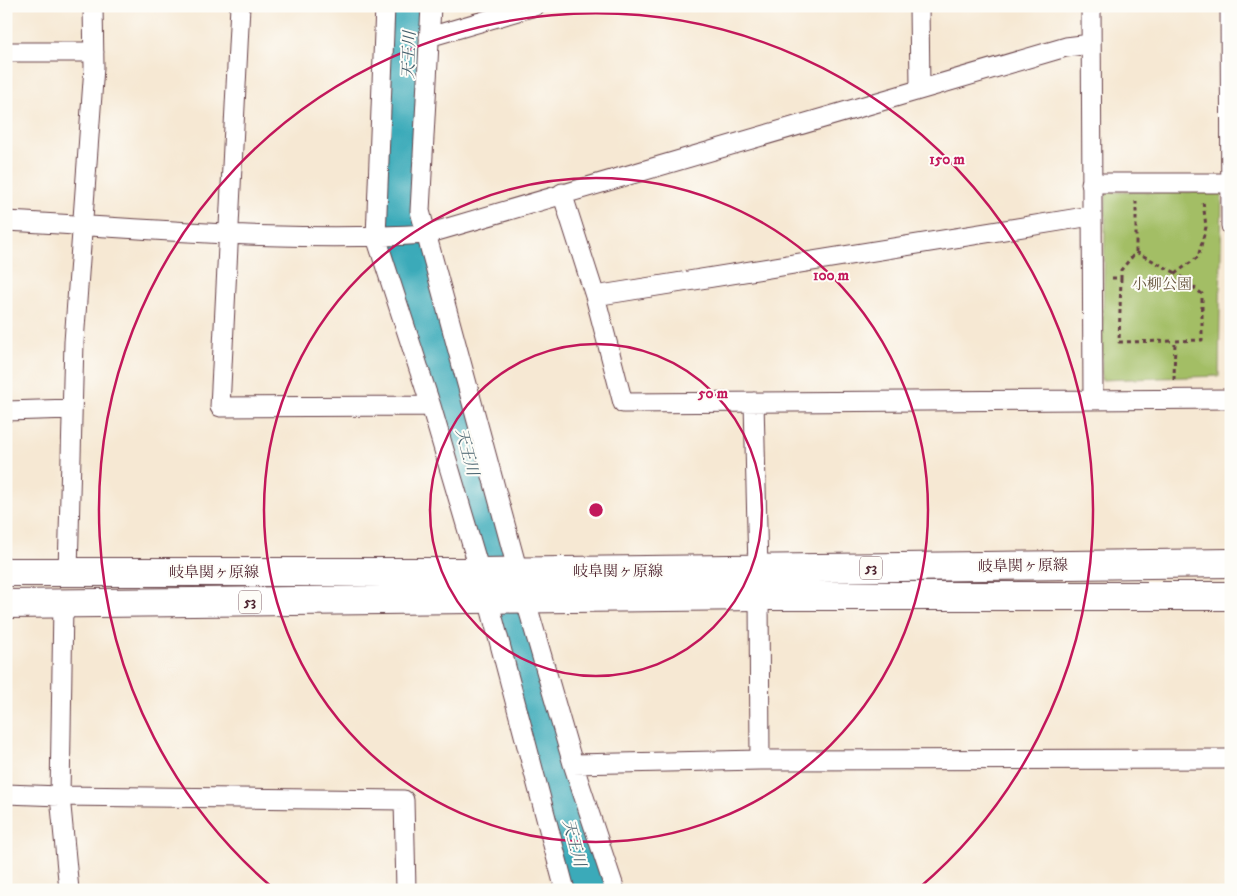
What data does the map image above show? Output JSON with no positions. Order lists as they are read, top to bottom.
{
  "streets": {
    "main road": ["岐阜関ヶ原線", "53"]
  },
  "water": ["天王川"],
  "parks": ["小柳公園"],
  "rings": ["150 m", "100 m", "50 m"]
}
